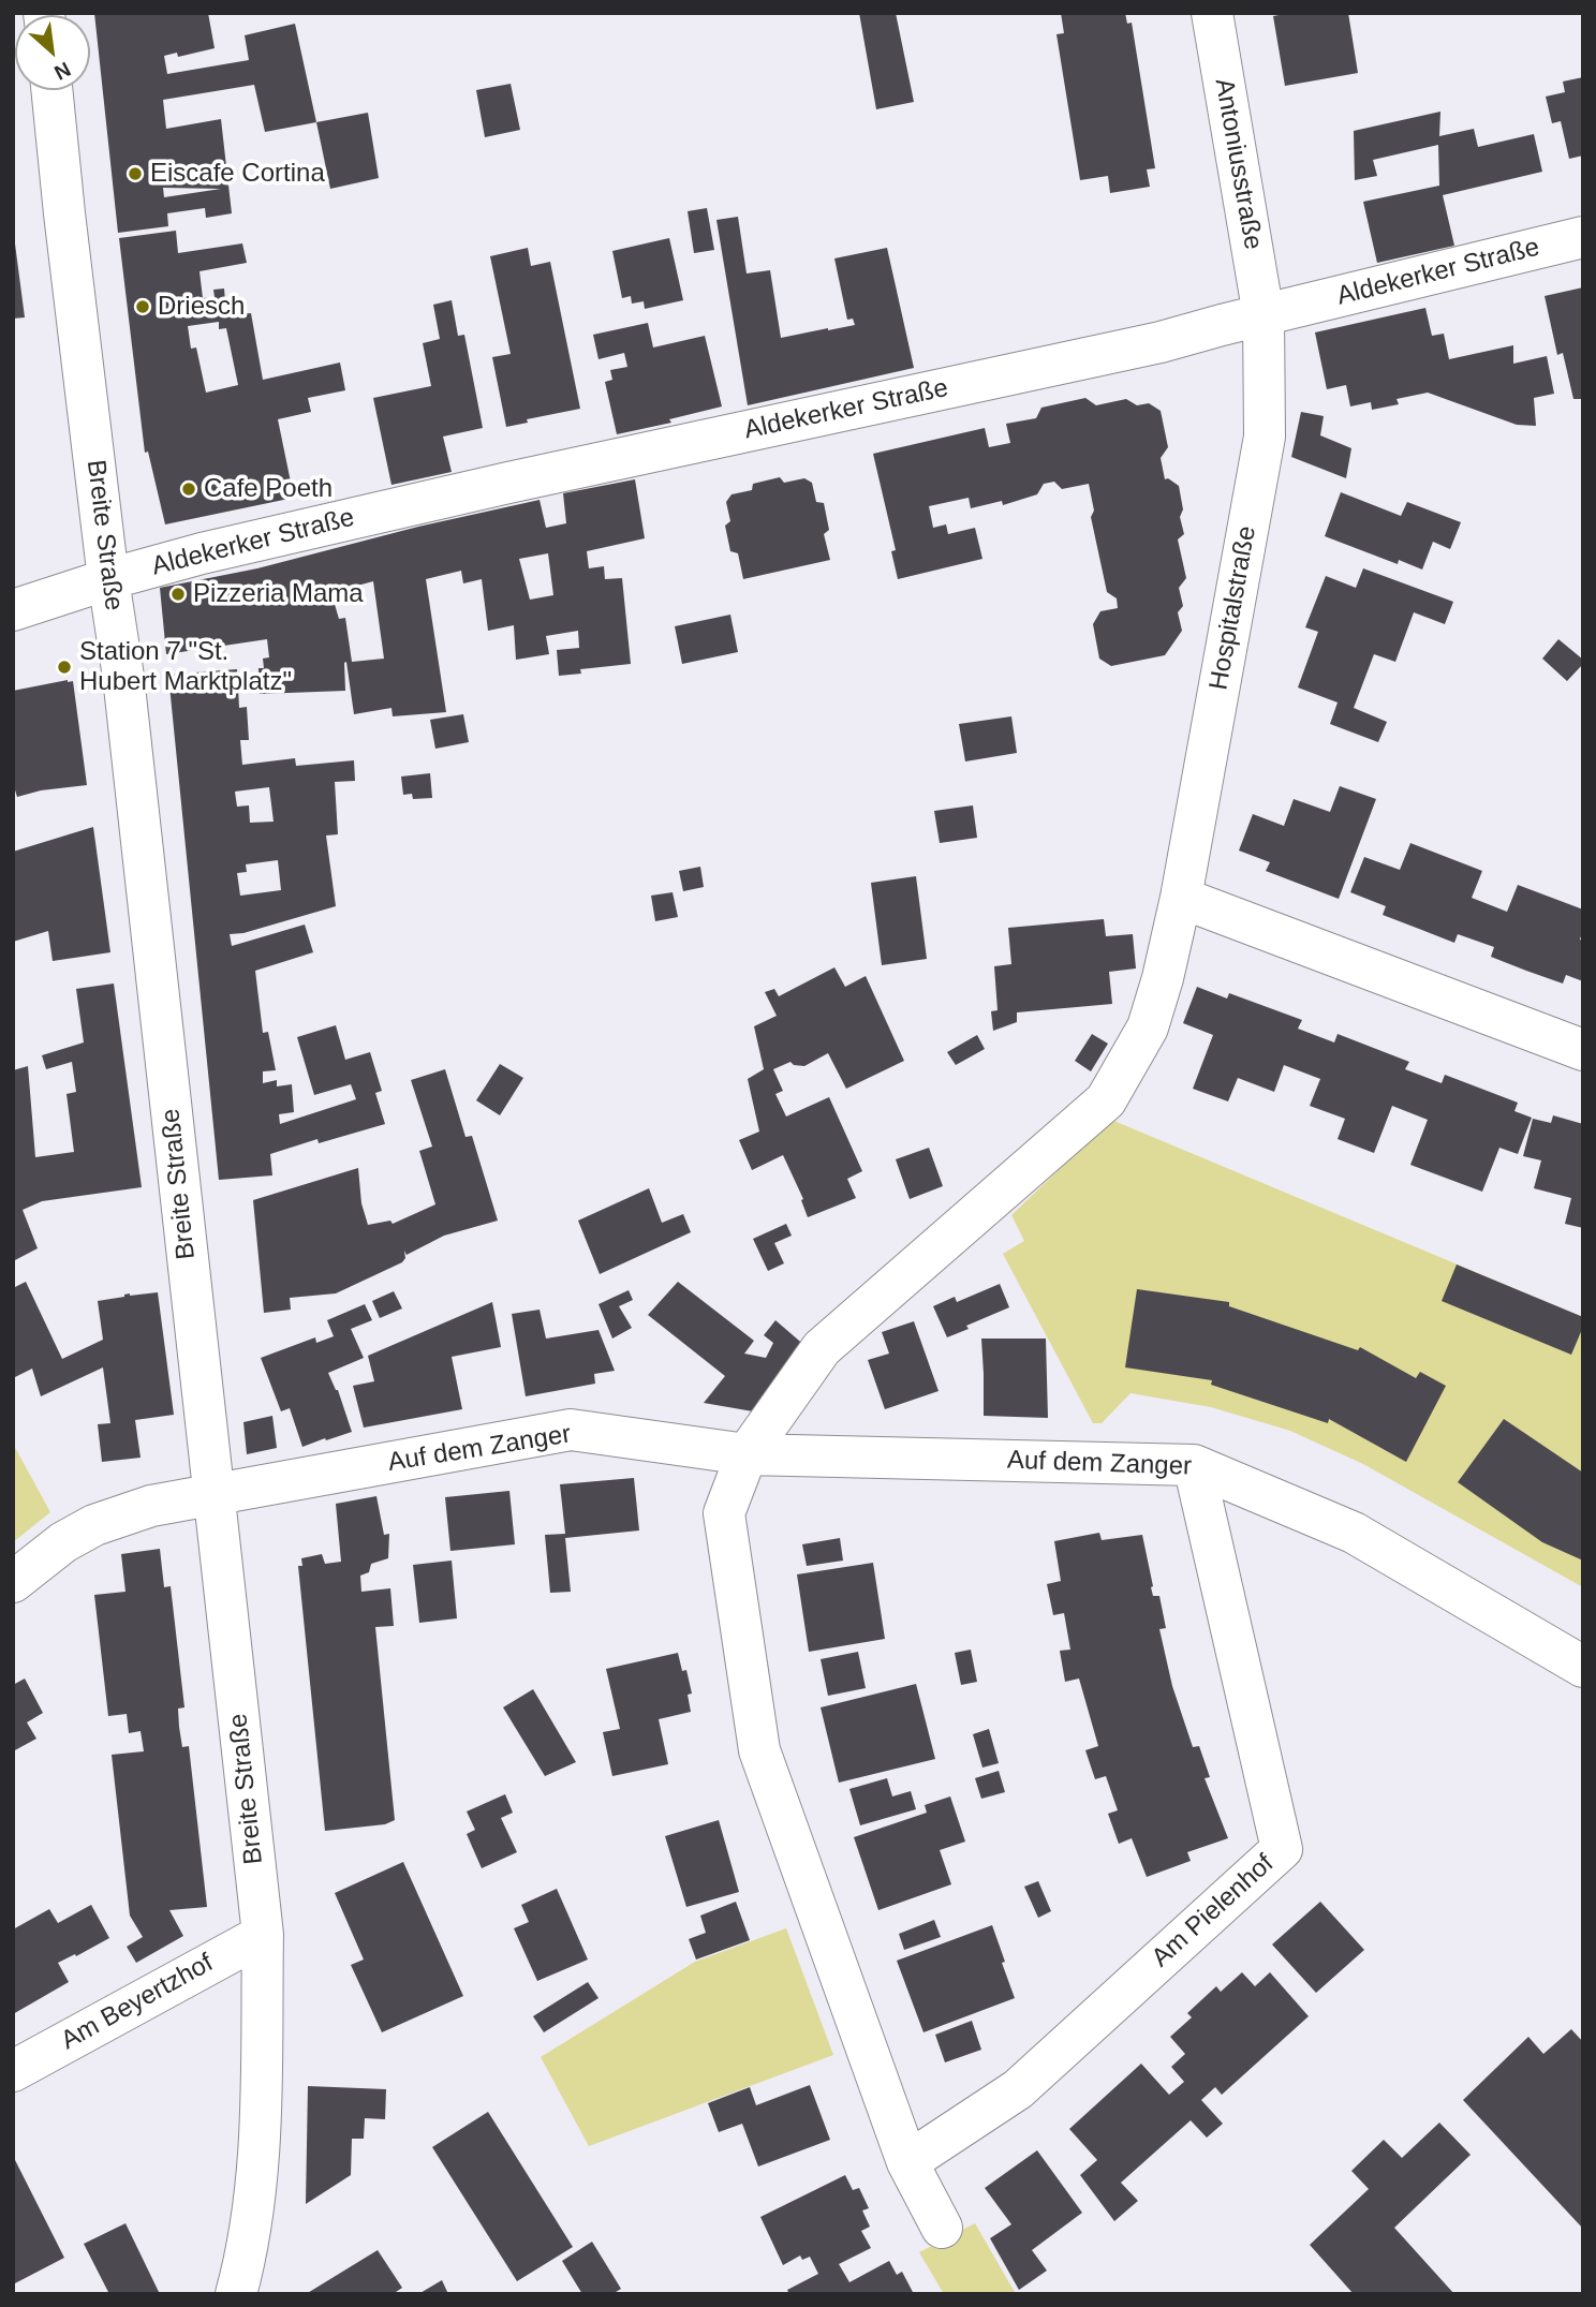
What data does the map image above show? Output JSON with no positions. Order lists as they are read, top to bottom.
{
  "streets": {
    "street": [
      "Antoniusstraße",
      "Aldekerker Straße",
      "Breite Straße",
      "Hospitalstraße",
      "Auf dem Zanger",
      "Am Pielenhof",
      "Am Beyertzhof"
    ]
  },
  "crossings": [
    ["Antoniusstraße", "Aldekerker Straße"],
    ["Antoniusstraße", "Hospitalstraße"],
    ["Aldekerker Straße", "Breite Straße"],
    ["Aldekerker Straße", "Hospitalstraße"],
    ["Breite Straße", "Auf dem Zanger"],
    ["Breite Straße", "Am Beyertzhof"],
    ["Hospitalstraße", "Auf dem Zanger"],
    ["Auf dem Zanger", "Am Pielenhof"]
  ],
  "places": [
    "Eiscafe Cortina",
    "Driesch",
    "Cafe Poeth",
    "Pizzeria Mama",
    "Station 7 \"St. Hubert Marktplatz\""
  ],
  "north": "bottom right"
}
